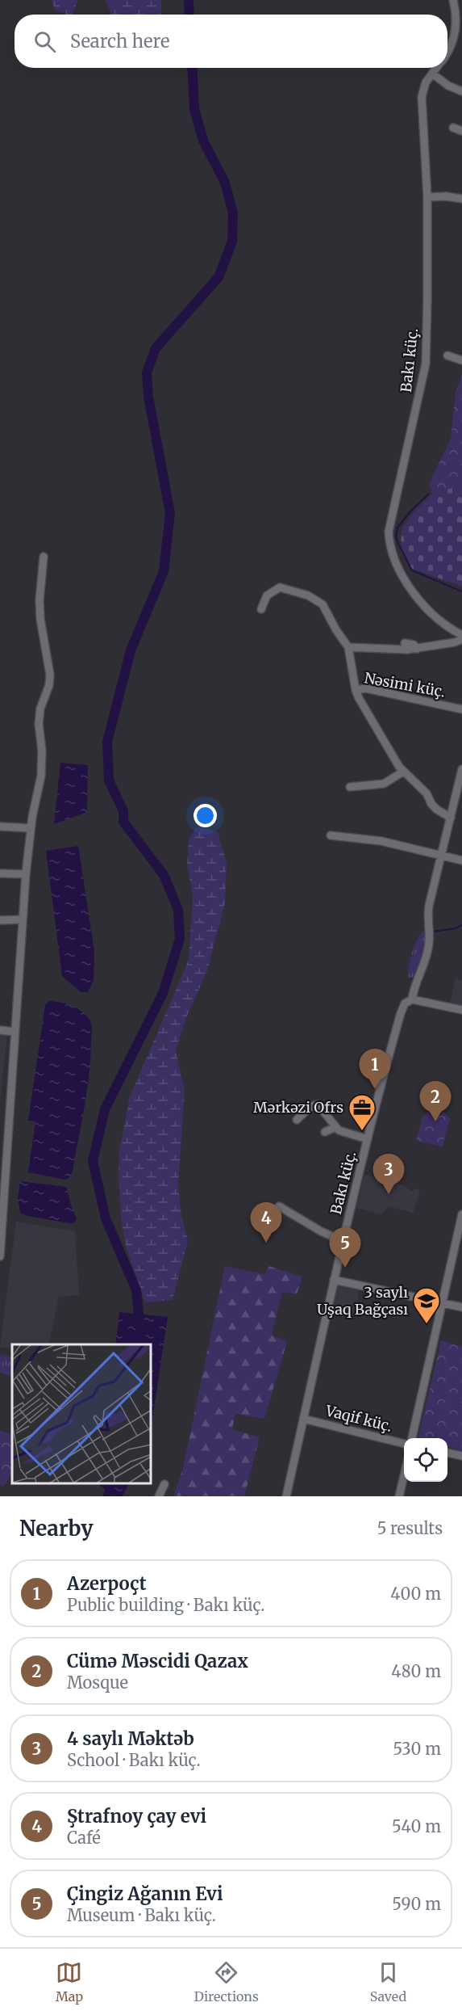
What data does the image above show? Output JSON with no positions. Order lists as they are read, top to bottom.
{
  "streets": {
    "street": ["Bakı küç.", "Nəsimi küç.", "Vaqif küç."]
  },
  "crossings": [
    ["Bakı küç.", "Vaqif küç."]
  ],
  "places": {
    "office": ["Mərkəzi Ofrs"],
    "school or university": ["3 saylı Uşaq Bağçası"]
  },
  "page": {
    "search": "Search here",
    "pins": [
      "1",
      "2",
      "3",
      "4",
      "5"
    ],
    "heading": ["Nearby", "5 results"],
    "list": [
      {
        "mark": "1",
        "name": "Azerpoçt",
        "note": "Public building · Bakı küç.",
        "value": "400 m"
      },
      {
        "mark": "2",
        "name": "Cümə Məscidi Qazax",
        "note": "Mosque",
        "value": "480 m"
      },
      {
        "mark": "3",
        "name": "4 saylı Məktəb",
        "note": "School · Bakı küç.",
        "value": "530 m"
      },
      {
        "mark": "4",
        "name": "Ştrafnoy çay evi",
        "note": "Café",
        "value": "540 m"
      },
      {
        "mark": "5",
        "name": "Çingiz Ağanın Evi",
        "note": "Museum · Bakı küç.",
        "value": "590 m"
      }
    ],
    "nav": ["Map", "Directions", "Saved"]
  }
}
